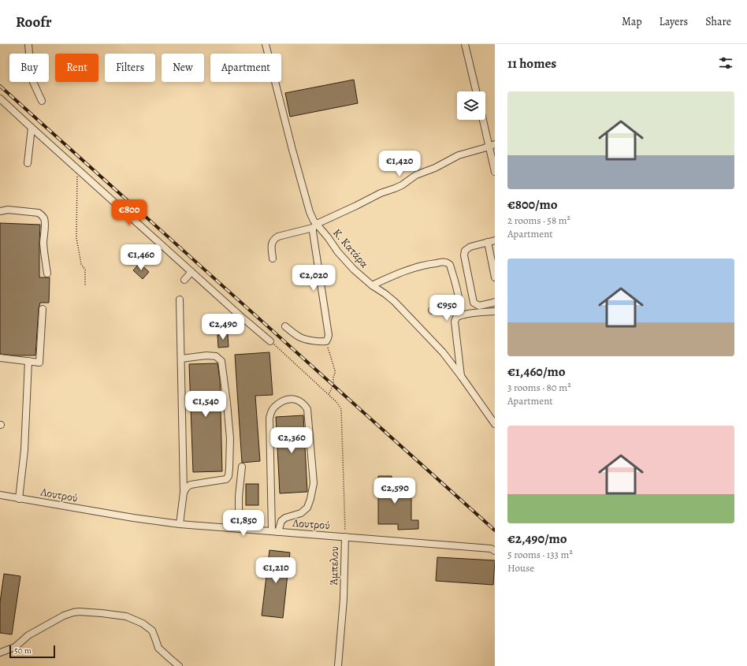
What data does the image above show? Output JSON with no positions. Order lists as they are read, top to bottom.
{
  "streets": {
    "street": ["Κ. Κατάρα", "Λουτρού", "Άμπελου"]
  },
  "crossings": [
    ["Λουτρού", "Άμπελου"]
  ],
  "scale_bar": "50 m",
  "page": {
    "header": "Roofr",
    "nav": ["Map", "Layers", "Share"],
    "heading": "11 homes",
    "chip": [
      "Buy",
      "Rent",
      "Filters",
      "New",
      "Apartment"
    ],
    "list": [
      {
        "name": "€800/mo",
        "note": "2 rooms · 58 m² · Apartment"
      },
      {
        "name": "€1,460/mo",
        "note": "3 rooms · 80 m² · Apartment"
      },
      {
        "name": "€2,490/mo",
        "note": "5 rooms · 133 m² · House"
      }
    ],
    "price": [
      "€1,420",
      "€800",
      "€1,460",
      "€2,020",
      "€950",
      "€2,490",
      "€1,540",
      "€2,360",
      "€2,590",
      "€1,850",
      "€1,210"
    ],
    "scale": "50 m"
  }
}
